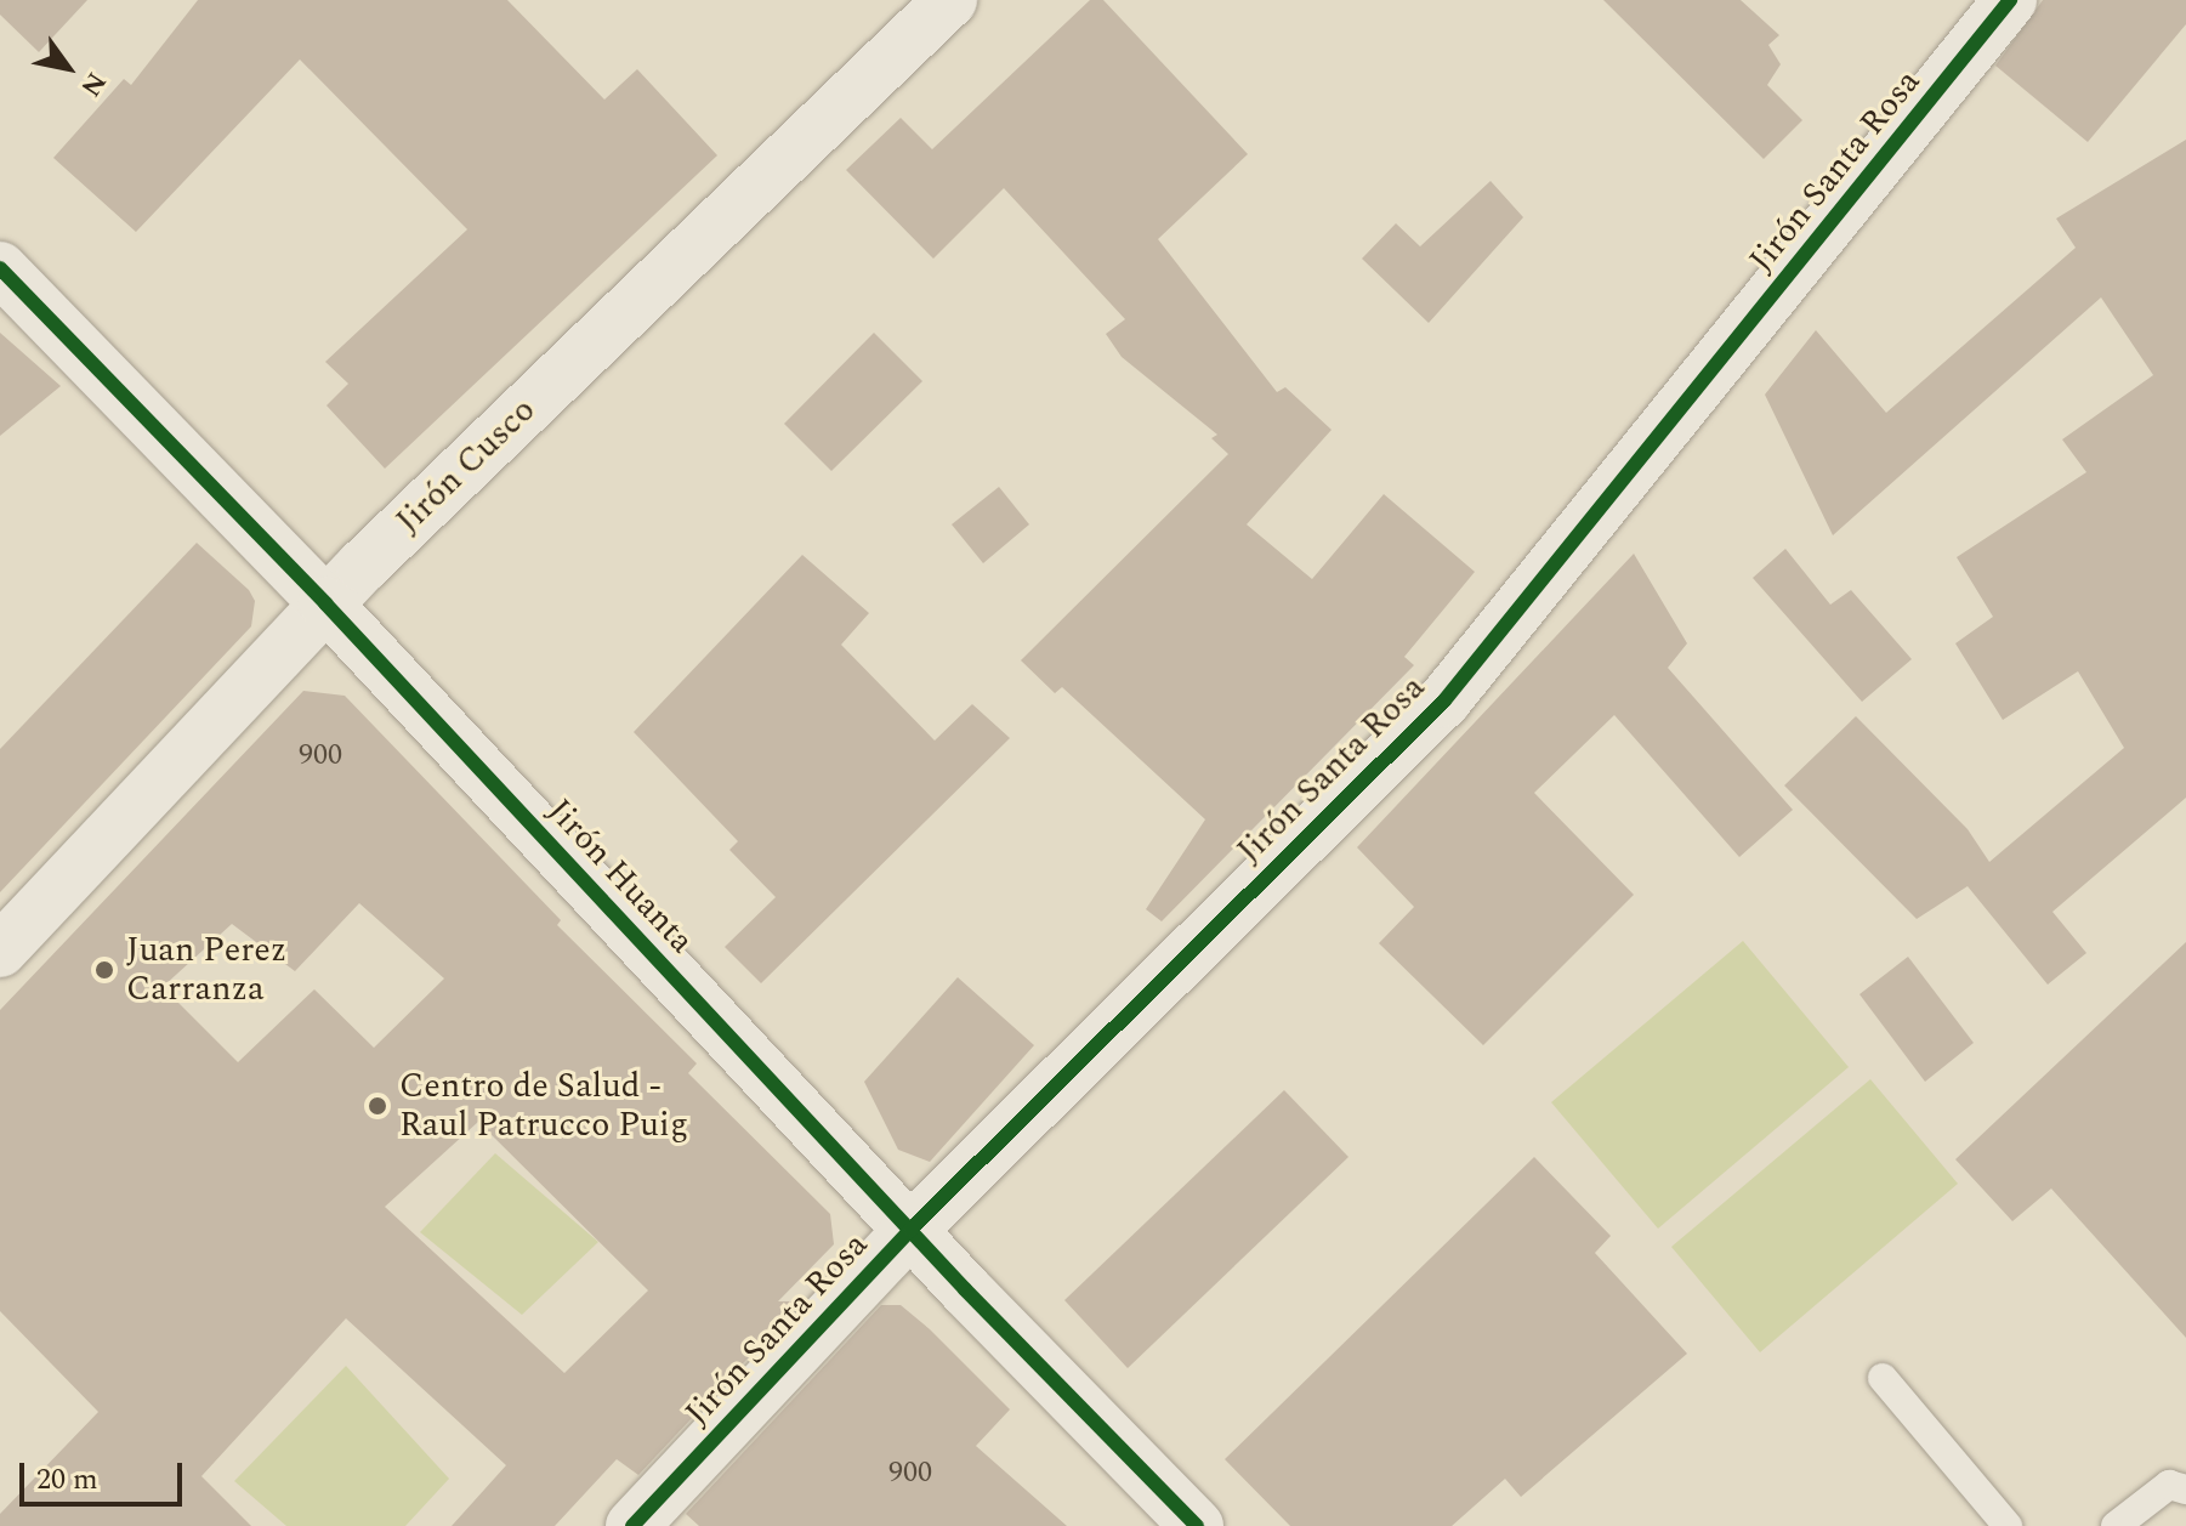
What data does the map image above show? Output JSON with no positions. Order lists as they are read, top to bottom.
{
  "streets": {
    "street": ["Jirón Santa Rosa", "Jirón Cusco", "Jirón Huanta"]
  },
  "crossings": [
    ["Jirón Santa Rosa", "Jirón Huanta"],
    ["Jirón Cusco", "Jirón Huanta"]
  ],
  "places": ["Juan Perez Carranza", "Centro de Salud - Raul Patrucco Puig"],
  "house_numbers": ["900", "900"],
  "scale_bar": "20 m",
  "north": "bottom right"
}
